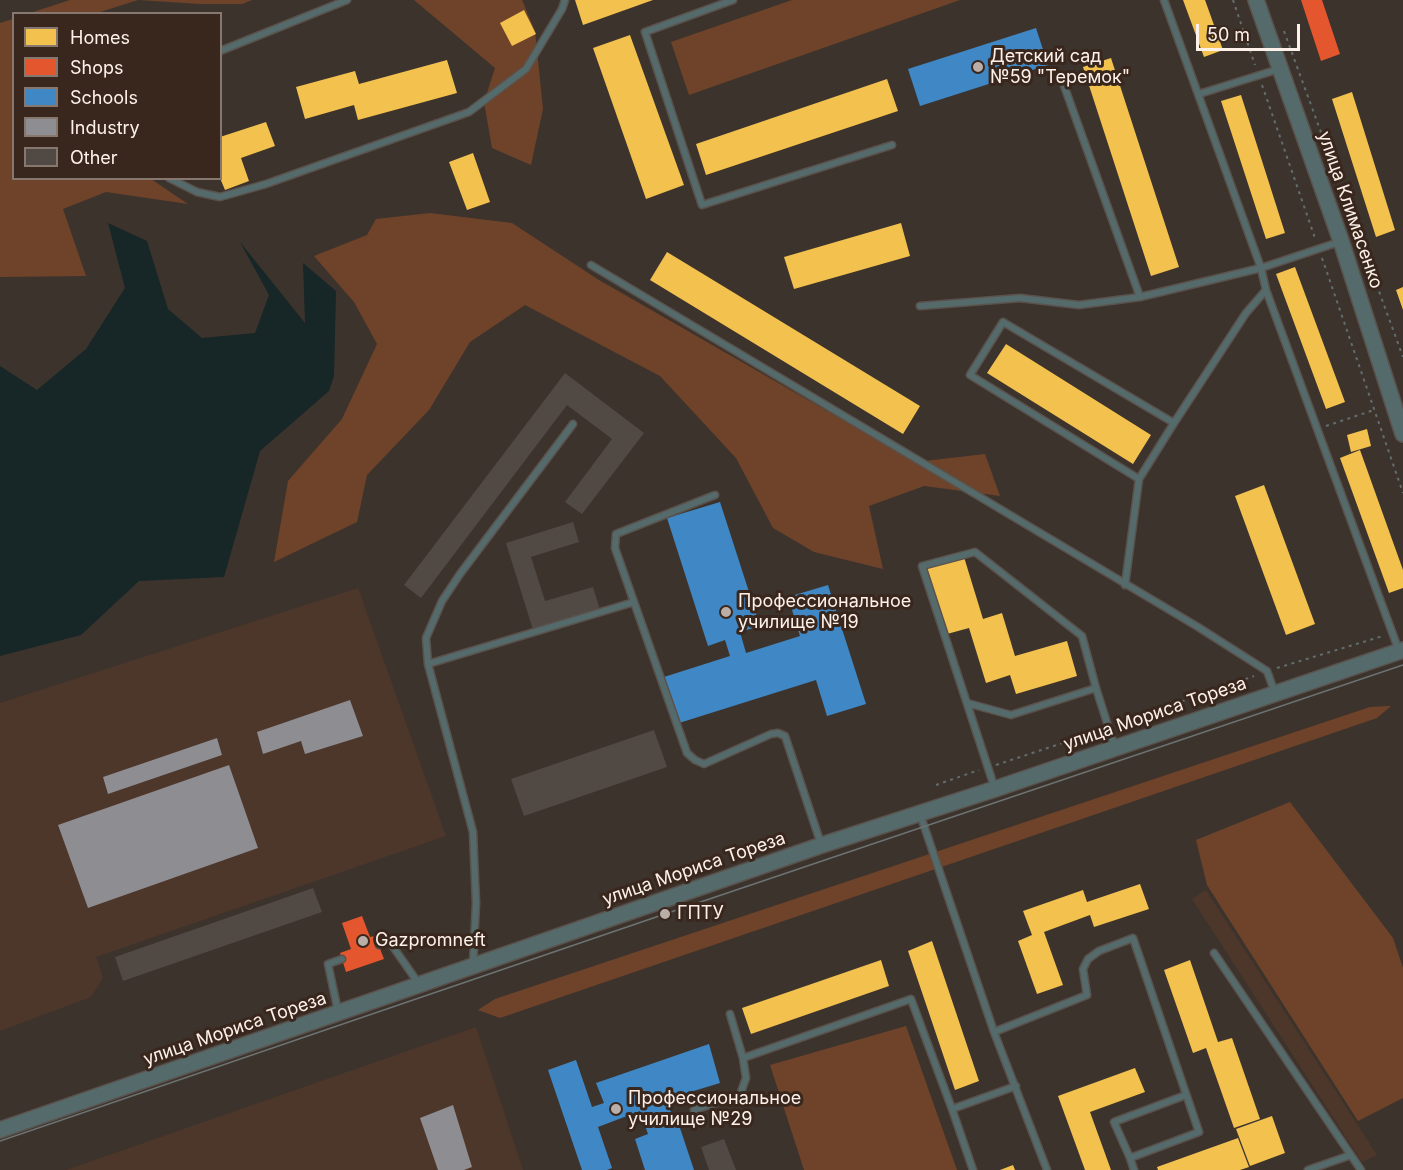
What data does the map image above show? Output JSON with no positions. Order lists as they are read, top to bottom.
{
  "streets": {
    "street": ["улица Климасенко", "улица Мориса Тореза"]
  },
  "places": [
    "Детский сад №59 \"Теремок\"",
    "Профессиональное училище №19",
    "ГПТУ",
    "Gazpromneft",
    "Профессиональное училище №29"
  ],
  "legend": [
    "Homes",
    "Shops",
    "Schools",
    "Industry",
    "Other"
  ],
  "scale_bar": "50 m"
}
